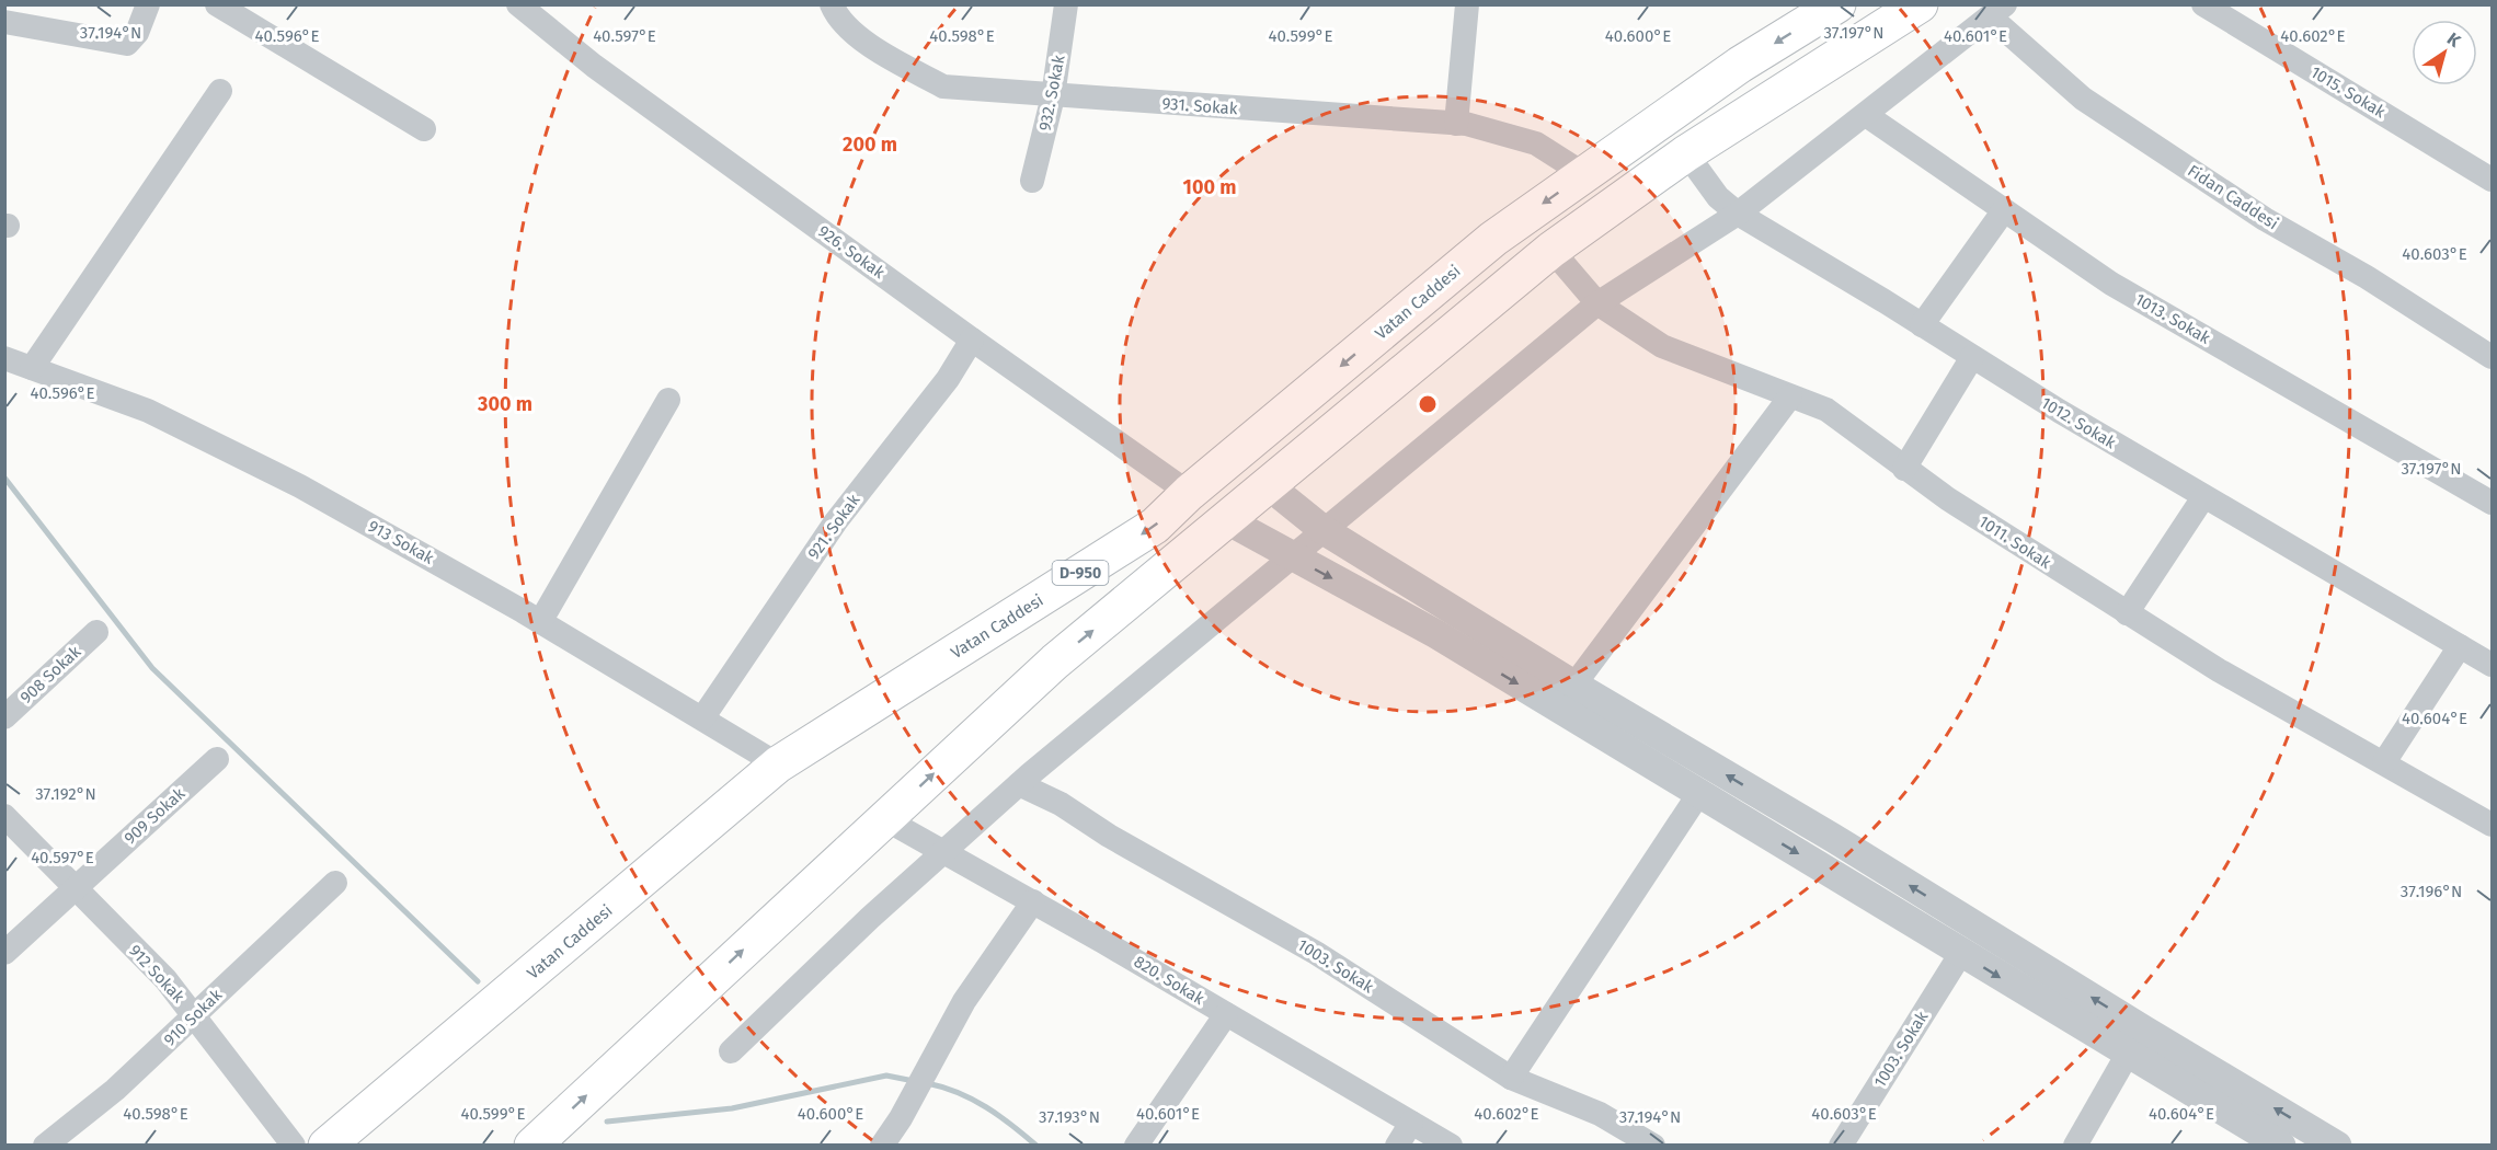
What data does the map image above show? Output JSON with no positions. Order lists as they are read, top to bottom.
{
  "streets": {
    "highway": ["Vatan Caddesi", "D-950"],
    "street": [
      "1015. Sokak",
      "932. Sokak",
      "931. Sokak",
      "Fidan Caddesi",
      "926. Sokak",
      "1013. Sokak",
      "1012. Sokak",
      "921. Sokak",
      "913 Sokak",
      "1011. Sokak",
      "908 Sokak",
      "909 Sokak",
      "1003. Sokak",
      "912 Sokak",
      "820. Sokak",
      "910 Sokak"
    ]
  },
  "crossings": [
    ["932. Sokak", "931. Sokak"],
    ["931. Sokak", "Vatan Caddesi"],
    ["926. Sokak", "Vatan Caddesi"],
    ["926. Sokak", "921. Sokak"],
    ["Vatan Caddesi", "913 Sokak"],
    ["921. Sokak", "913 Sokak"],
    ["909 Sokak", "912 Sokak"],
    ["912 Sokak", "910 Sokak"]
  ],
  "north": "top right",
  "coordinates": [
    "37.194°N",
    "37.197°N",
    "40.596°E",
    "40.597°E",
    "40.598°E",
    "40.599°E",
    "40.600°E",
    "40.601°E",
    "40.602°E",
    "40.603°E",
    "40.604°E",
    "37.192°N",
    "37.196°N",
    "37.193°N"
  ],
  "rings": ["200 m", "100 m", "300 m"]
}
